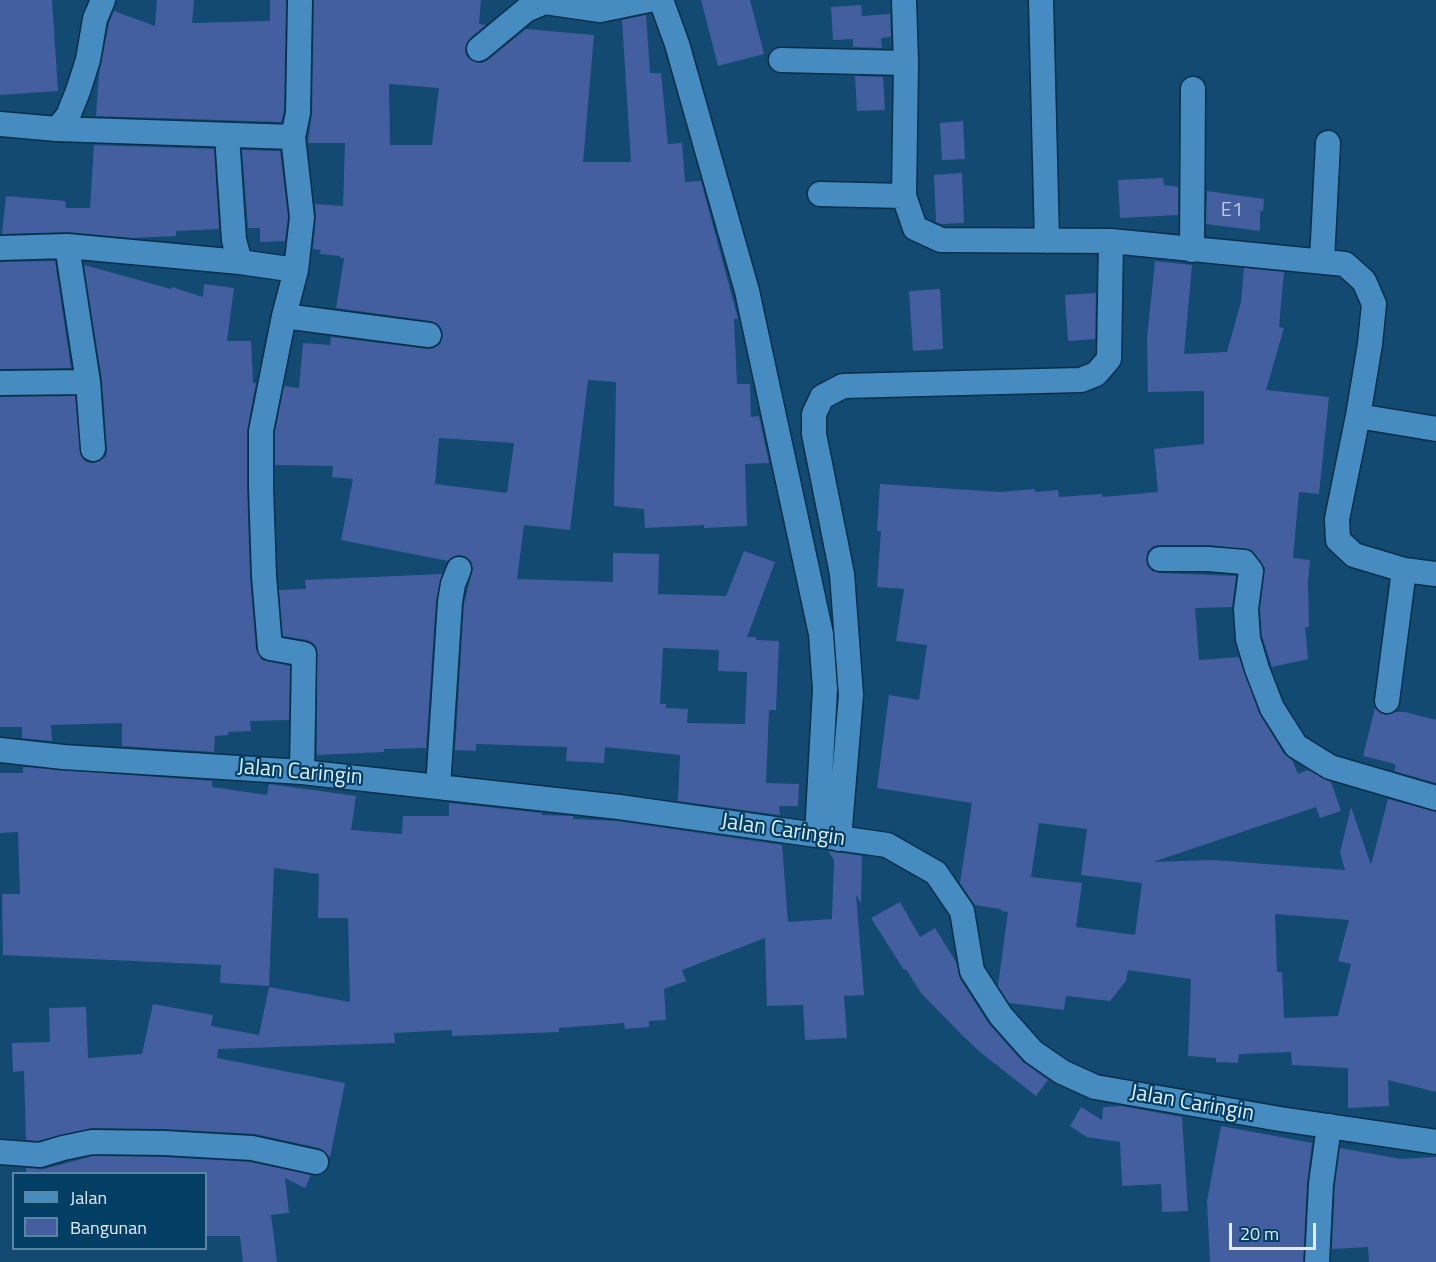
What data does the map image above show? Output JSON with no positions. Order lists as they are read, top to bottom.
{
  "streets": {
    "street": ["Jalan Caringin"]
  },
  "house_numbers": ["E1"],
  "legend": ["Jalan", "Bangunan"],
  "scale_bar": "20 m"
}
